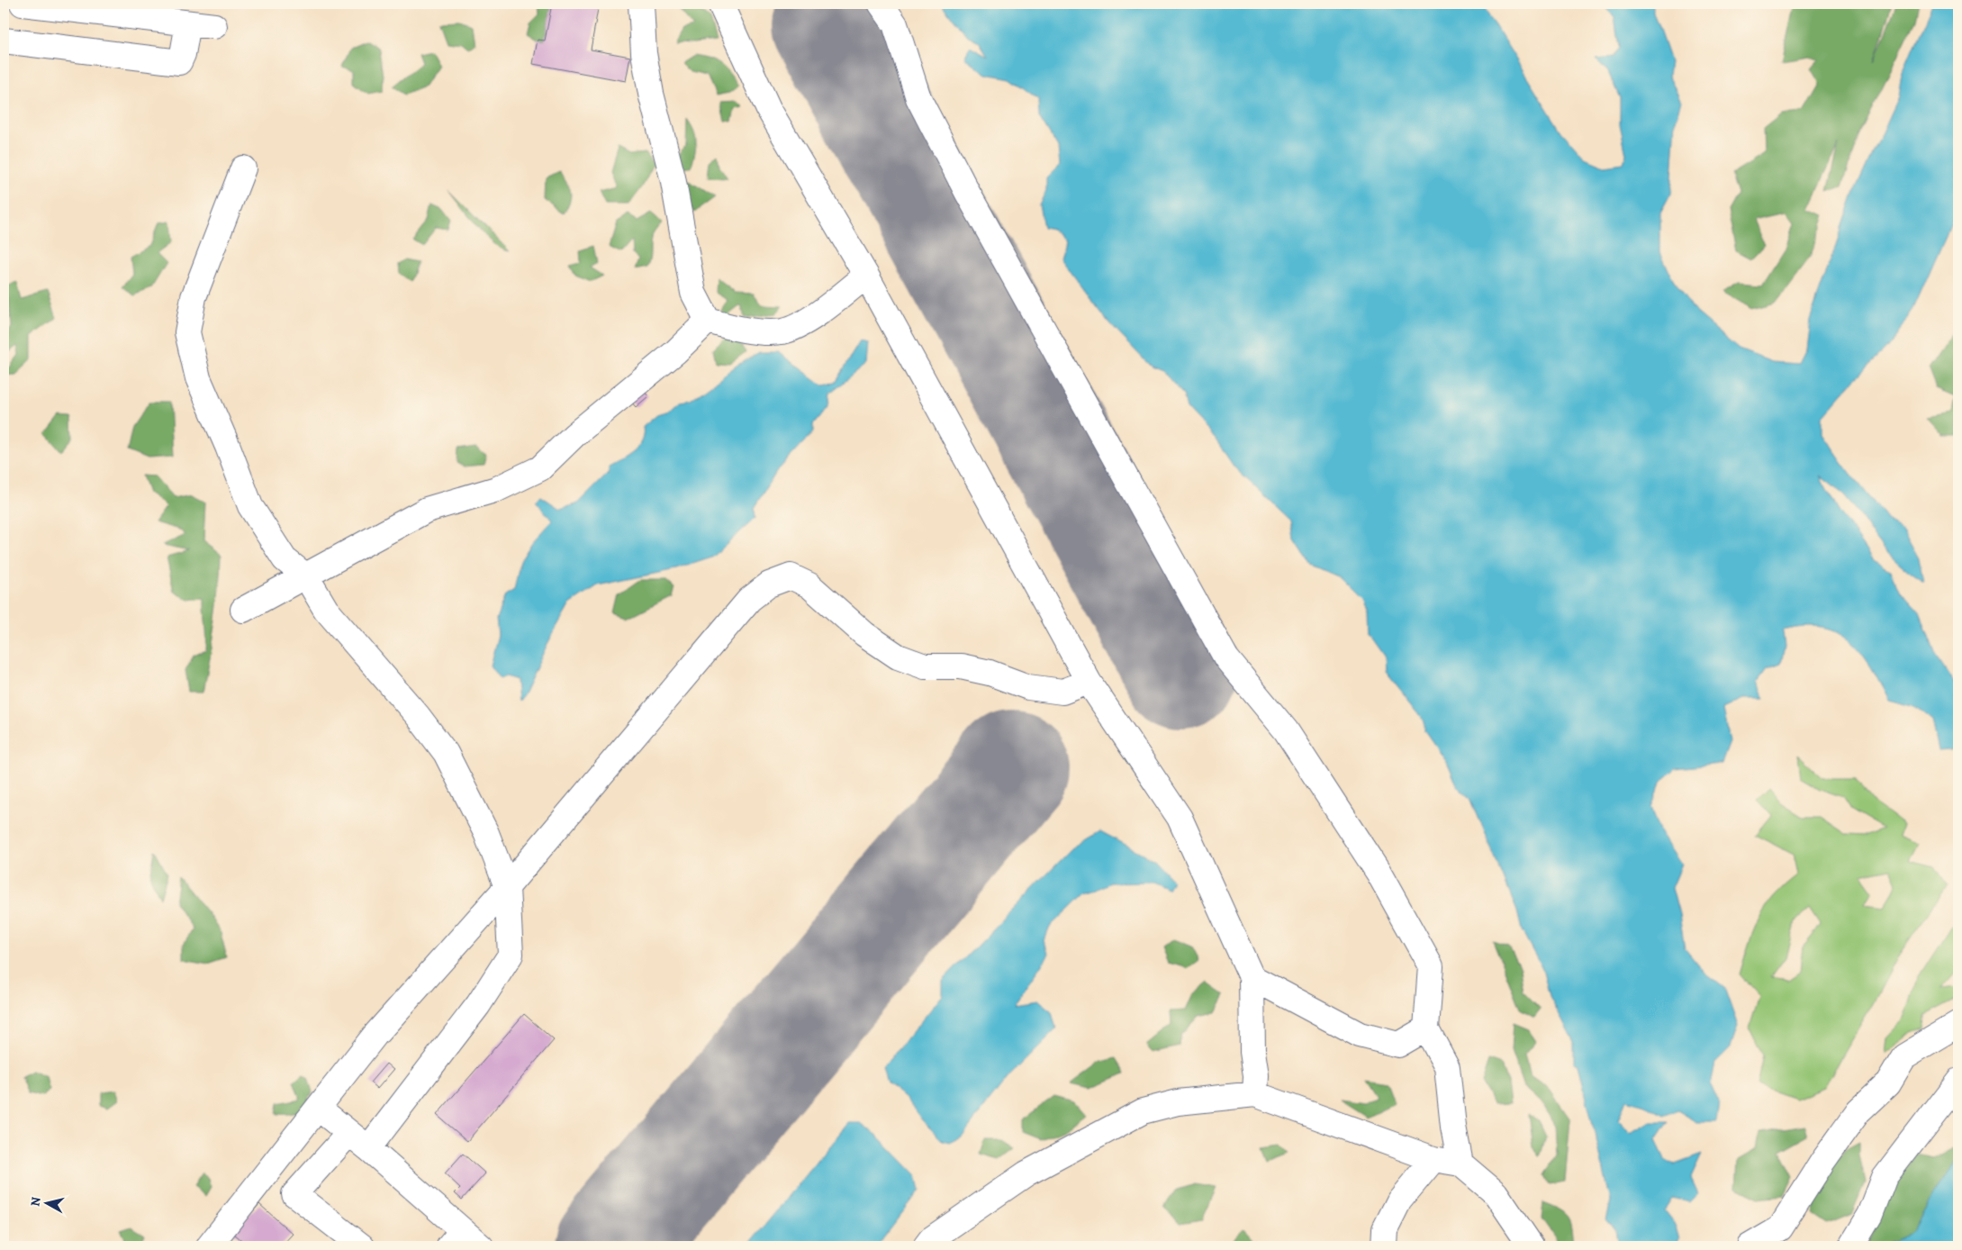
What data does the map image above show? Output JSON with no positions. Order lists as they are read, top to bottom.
{
  "north": "left"
}
